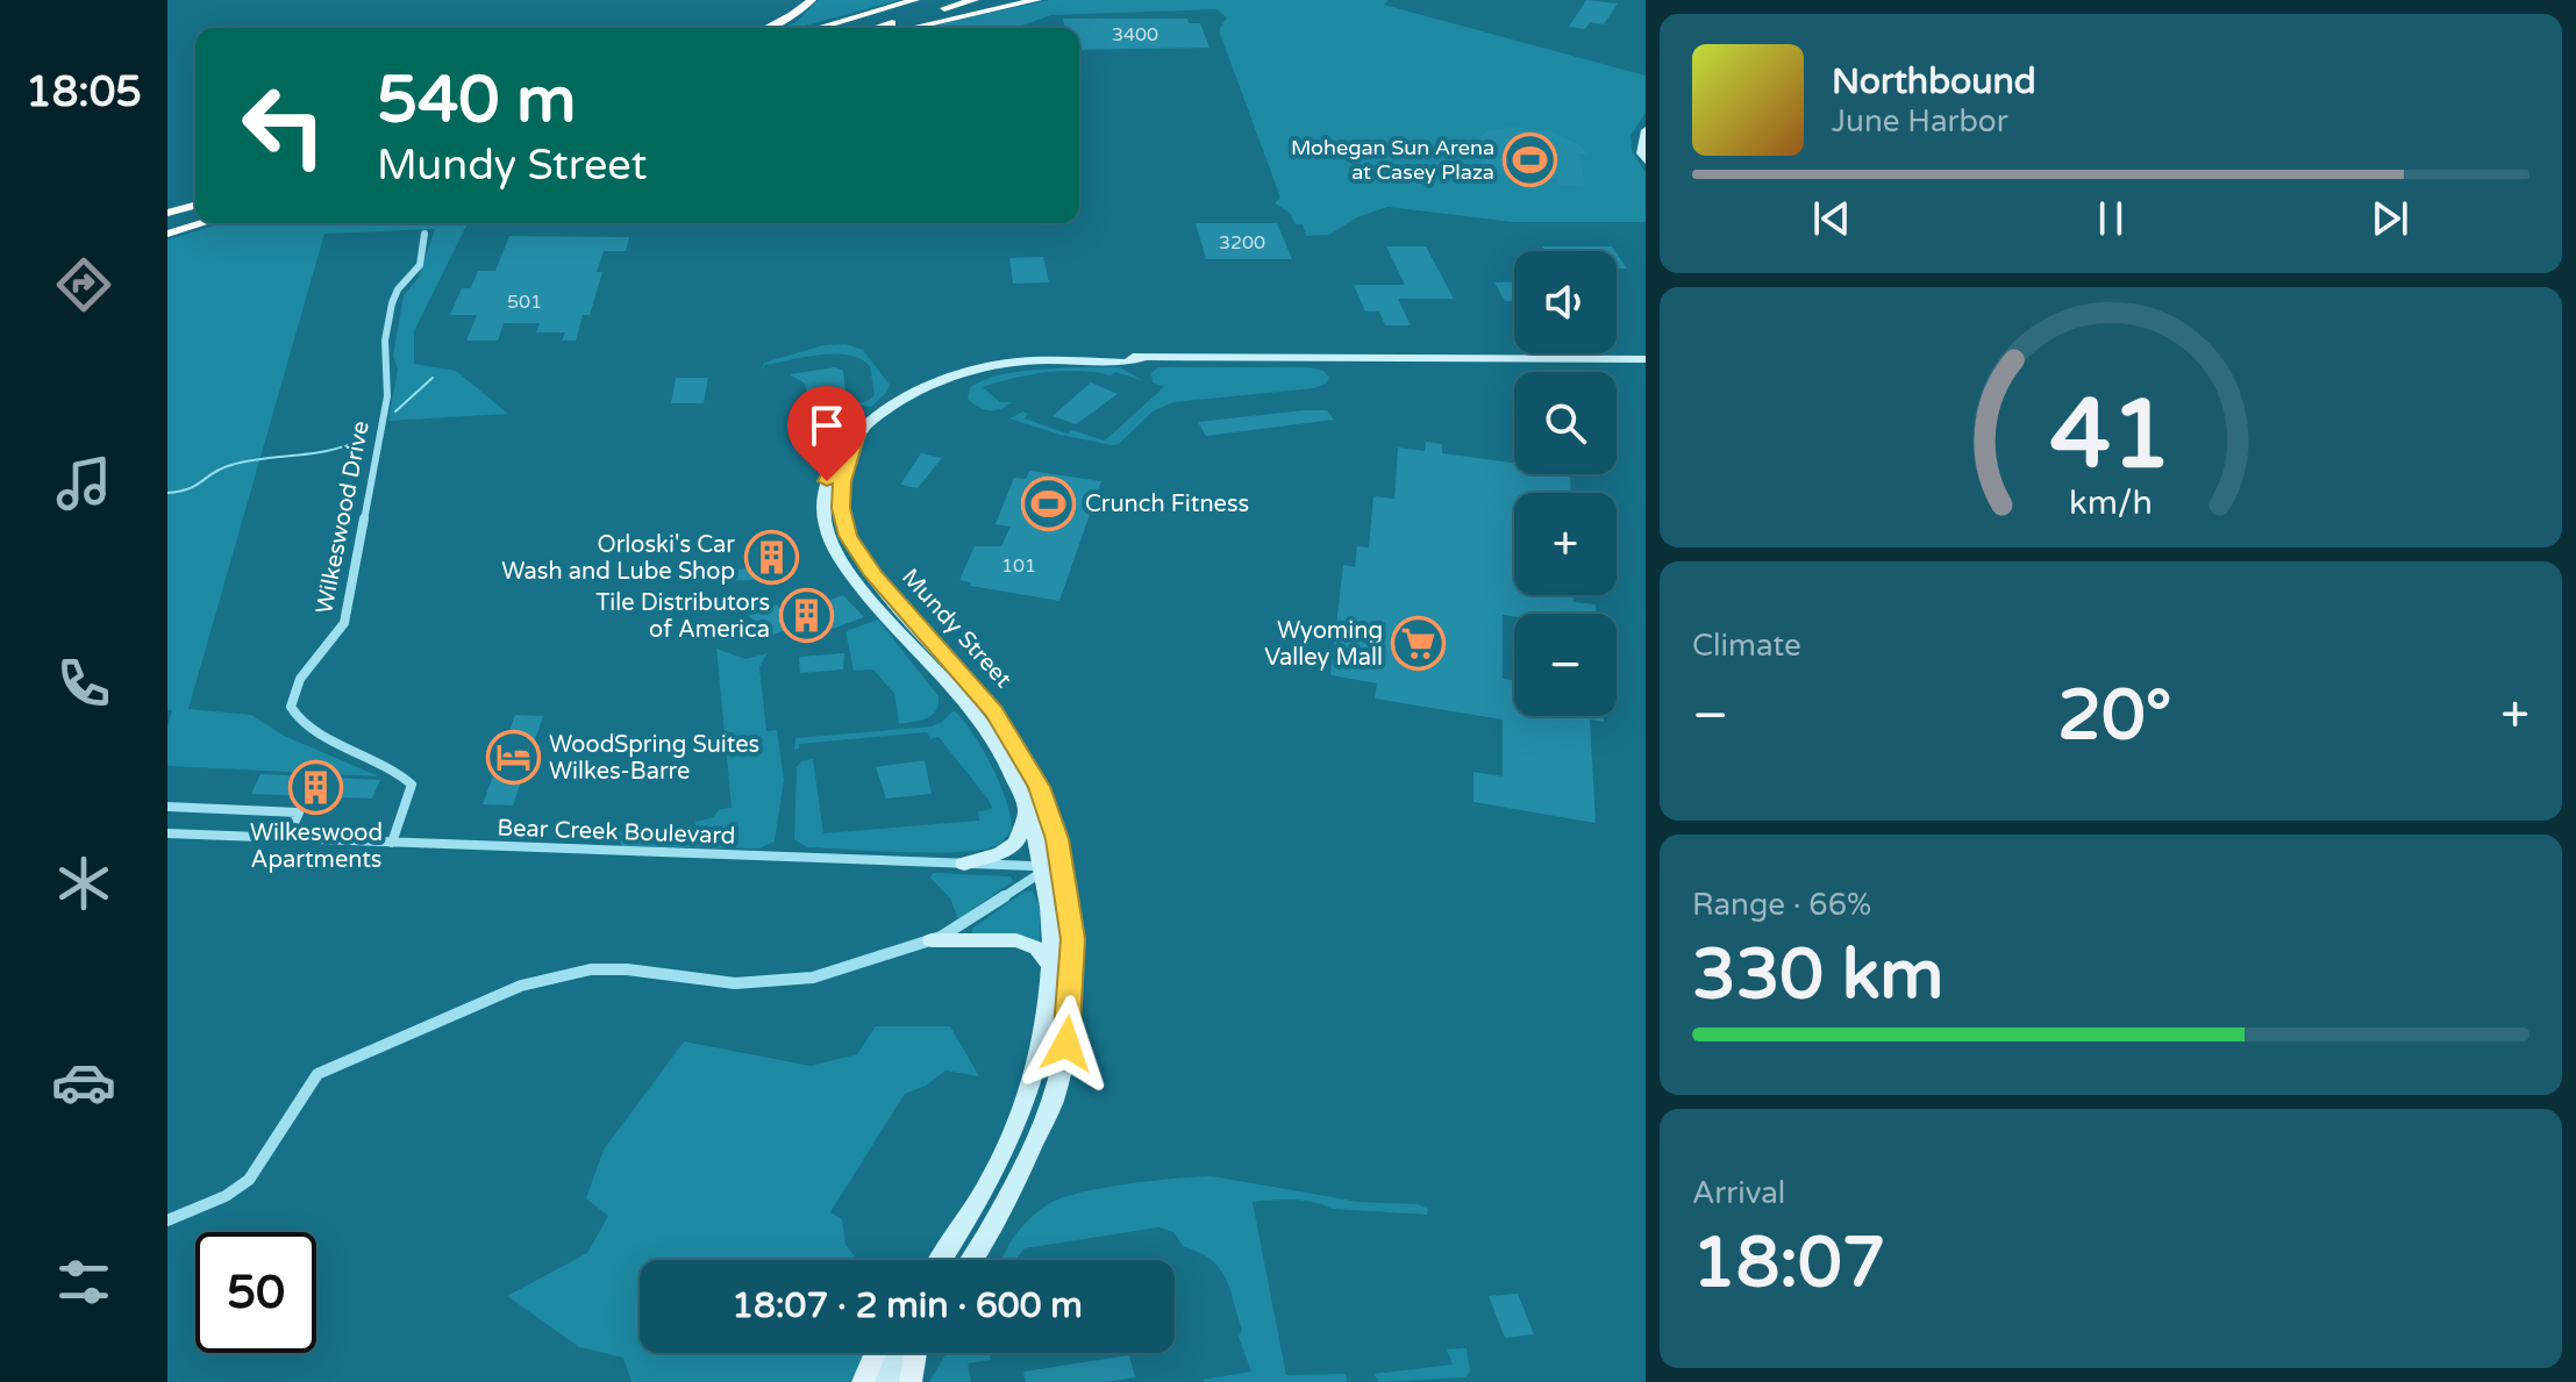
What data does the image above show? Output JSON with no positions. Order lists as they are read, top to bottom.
{
  "streets": {
    "main road": ["Mundy Street"],
    "street": ["Wilkeswood Drive", "Bear Creek Boulevard"]
  },
  "crossings": [
    ["Wilkeswood Drive", "Bear Creek Boulevard"],
    ["Mundy Street", "Bear Creek Boulevard"]
  ],
  "places": {
    "sports": ["Mohegan Sun Arena at Casey Plaza", "Crunch Fitness"],
    "building": ["Orloski's Car Wash and Lube Shop", "Tile Distributors of America", "Wilkeswood Apartments"],
    "supermarket": ["Wyoming Valley Mall"],
    "hotel": ["WoodSpring Suites Wilkes-Barre"]
  },
  "house_numbers": [
    "3400",
    "3200",
    "501",
    "101"
  ],
  "page": {
    "tabs": "18:05",
    "turn": ["540 m", "Mundy Street"],
    "song": ["Northbound", "June Harbor"],
    "map_buttons": ["+", "−"],
    "tile": [
      "Climate",
      ["Range · 66%", "330 km"],
      ["Arrival", "18:07"]
    ],
    "heat": ["−", "20°", "+"],
    "limit": "50",
    "trip": "18:07 · 2 min · 600 m",
    "gauge": ["41", "km/h"]
  }
}
